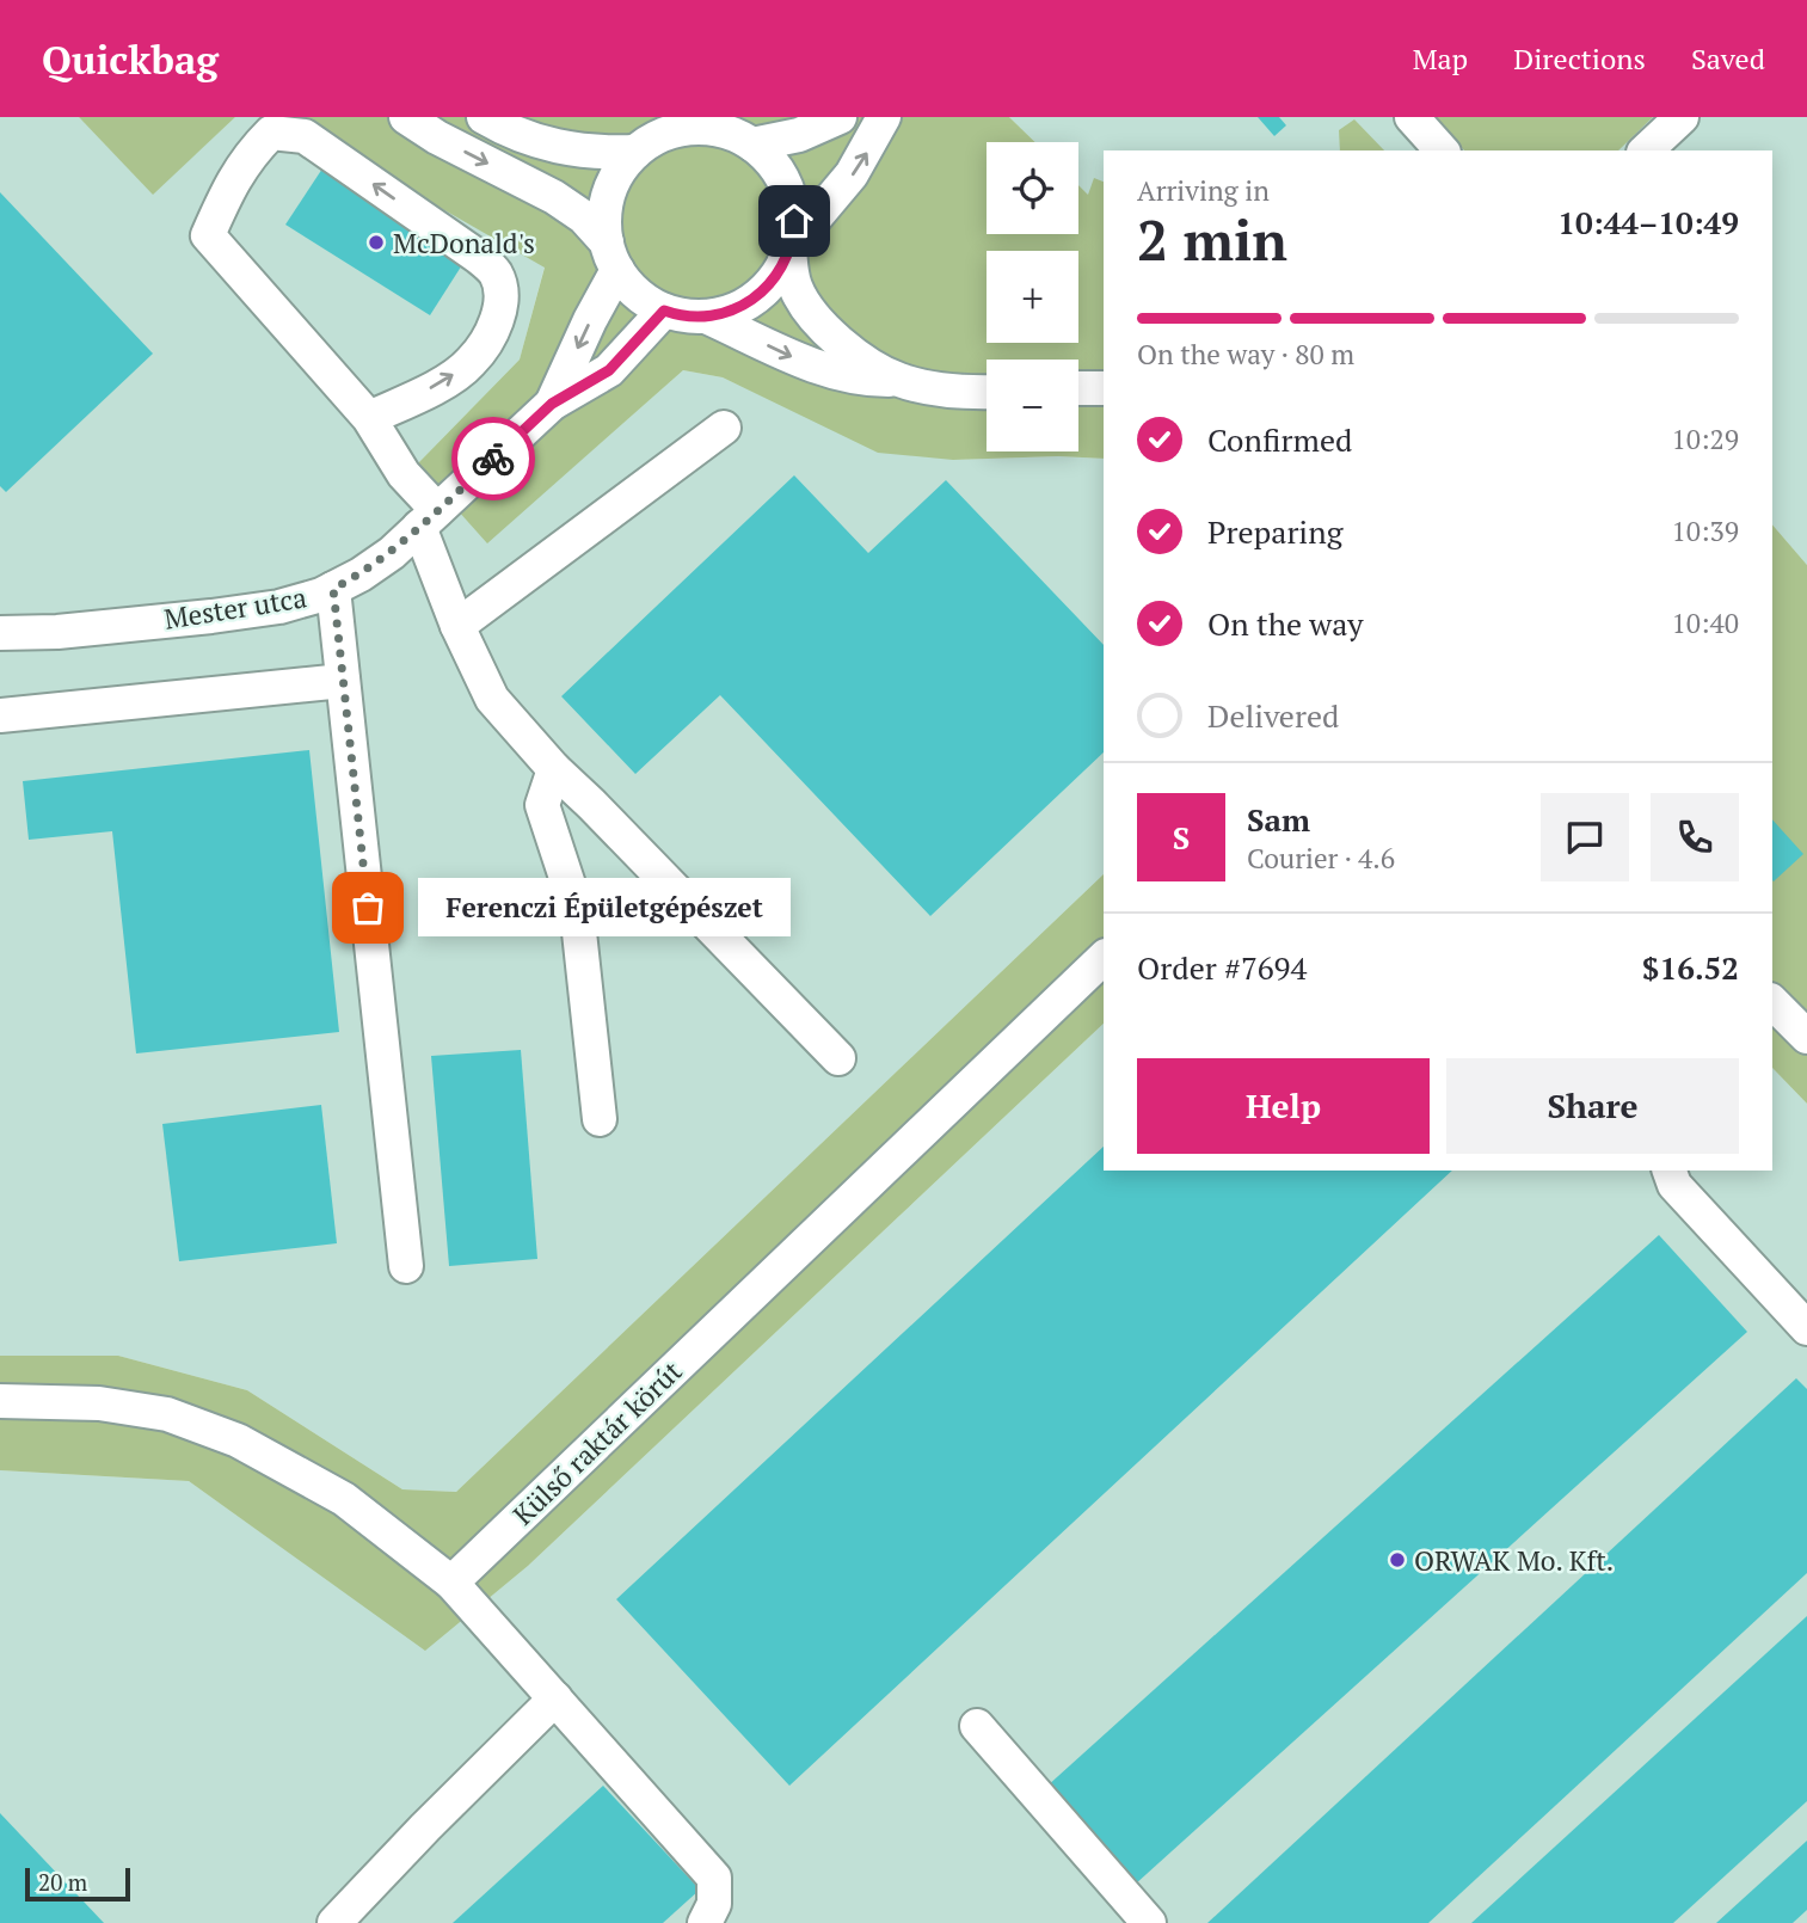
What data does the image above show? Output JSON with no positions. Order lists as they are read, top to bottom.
{
  "streets": {
    "street": ["Mester utca", "Külső raktár körút"]
  },
  "places": ["McDonald's", "Ferenczi Épületgépészet", "ORWAK Mo. Kft."],
  "scale_bar": "20 m",
  "page": {
    "header": "Quickbag",
    "nav": ["Map", "Directions", "Saved"],
    "map_buttons": ["+", "−"],
    "heading": ["2 min", "Arriving in", "10:44–10:49"],
    "panel": [
      "Sam",
      "Courier · 4.6",
      "Order #7694",
      "$16.52"
    ],
    "bar": "On the way · 80 m",
    "list": [
      ["Confirmed", "10:29"],
      ["Preparing", "10:39"],
      ["On the way", "10:40"],
      "Delivered"
    ],
    "round": "S",
    "bubble": "Ferenczi Épületgépészet",
    "buttons": ["Help", "Share"],
    "scale": "20 m"
  }
}
